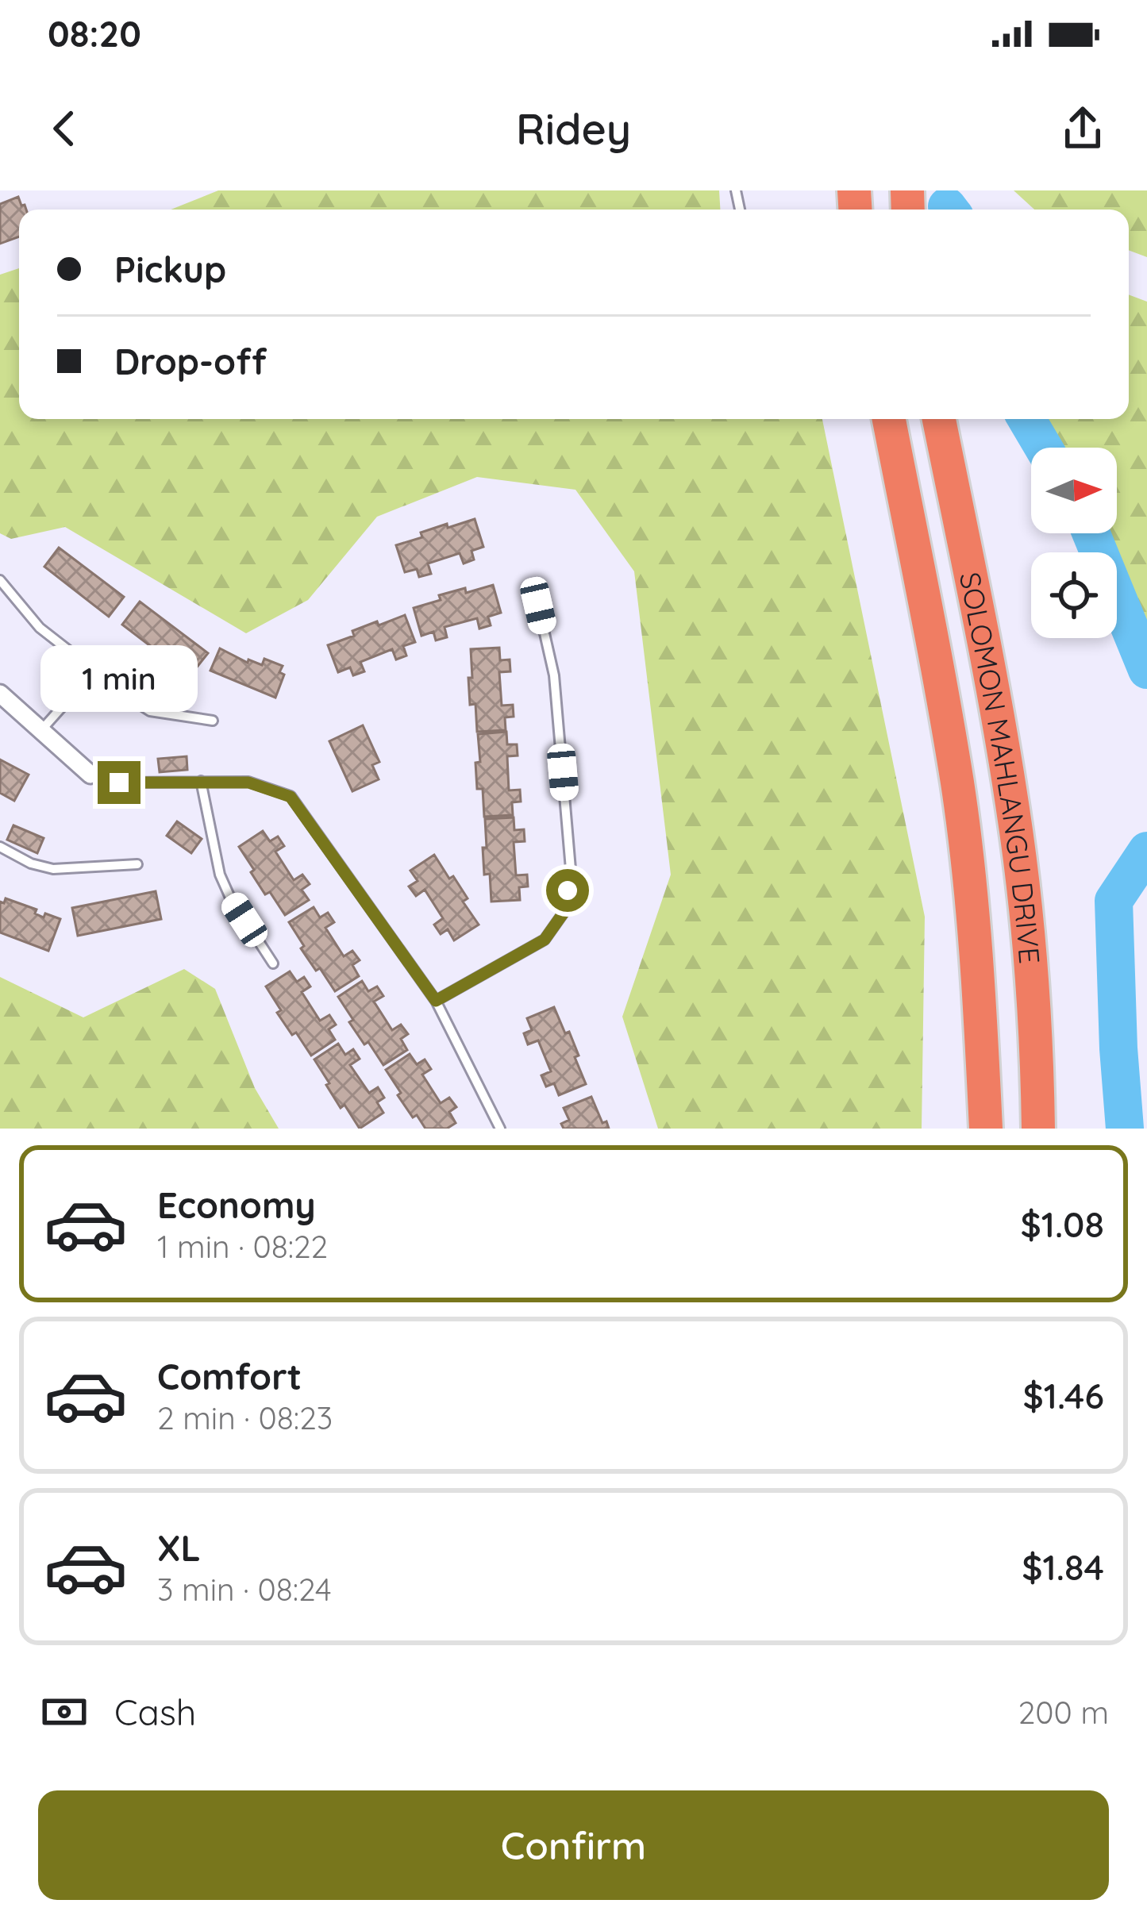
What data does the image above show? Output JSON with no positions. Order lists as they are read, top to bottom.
{
  "streets": {
    "highway": ["SOLOMON MAHLANGU DRIVE"]
  },
  "north": "right",
  "page": {
    "status": "08:20",
    "header": "Ridey",
    "banner": ["Pickup", "Drop-off"],
    "bubble": "1 min",
    "list": [
      {
        "name": "Economy",
        "note": "1 min · 08:22",
        "value": "$1.08"
      },
      {
        "name": "Comfort",
        "note": "2 min · 08:23",
        "value": "$1.46"
      },
      {
        "name": "XL",
        "note": "3 min · 08:24",
        "value": "$1.84"
      }
    ],
    "pay": ["Cash", "200 m"],
    "buttons": "Confirm"
  }
}
